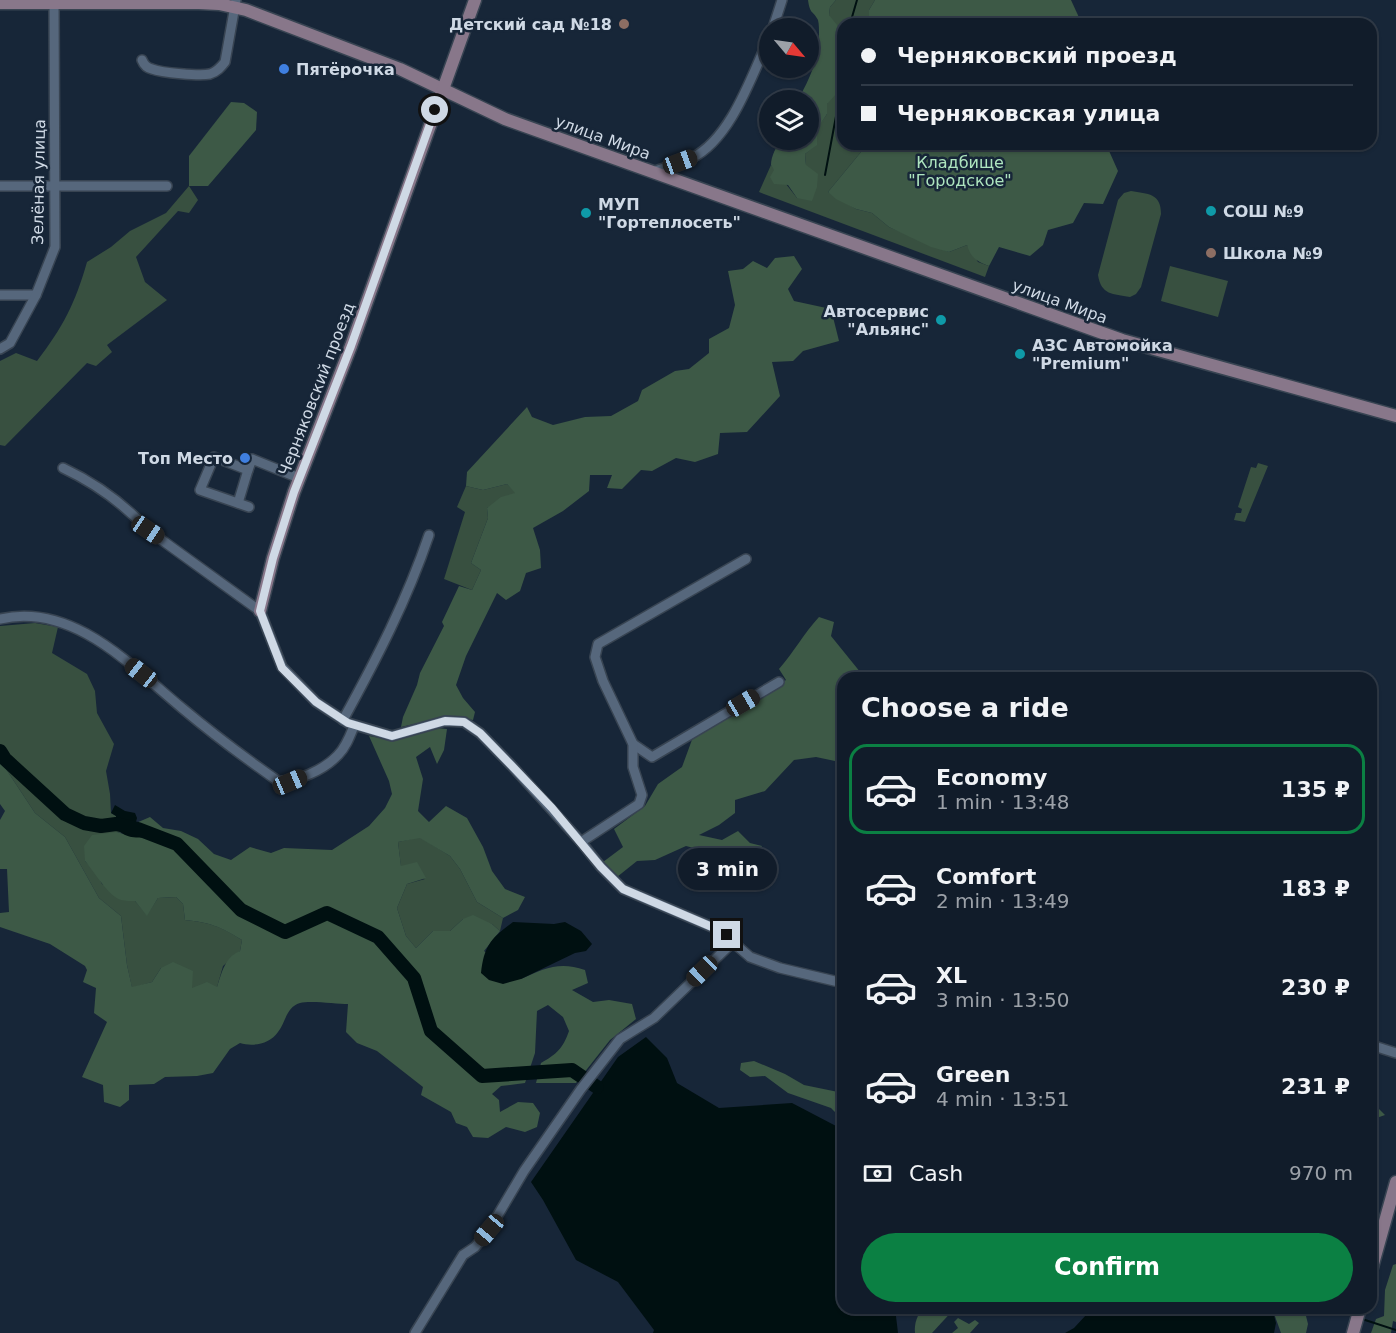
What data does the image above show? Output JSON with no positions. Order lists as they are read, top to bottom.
{
  "streets": {
    "main road": ["улица Мира", "Черняковский проезд"],
    "street": ["Зелёная улица"]
  },
  "crossings": [
    ["улица Мира", "Зелёная улица"],
    ["улица Мира", "Черняковский проезд"]
  ],
  "parks": ["Кладбище \"Городское\""],
  "places": [
    "Детский сад №18",
    "Пятёрочка",
    "СОШ №9",
    "МУП \"Гортеплосеть\"",
    "Школа №9",
    "Автосервис \"Альянс\"",
    "АЗС Автомойка \"Premium\"",
    "Топ Место"
  ],
  "north": "bottom right",
  "page": {
    "banner": ["Черняковский проезд", "Черняковская улица"],
    "heading": "Choose a ride",
    "list": [
      {
        "name": "Economy",
        "note": "1 min · 13:48",
        "value": "135 ₽"
      },
      {
        "name": "Comfort",
        "note": "2 min · 13:49",
        "value": "183 ₽"
      },
      {
        "name": "XL",
        "note": "3 min · 13:50",
        "value": "230 ₽"
      },
      {
        "name": "Green",
        "note": "4 min · 13:51",
        "value": "231 ₽"
      }
    ],
    "bubble": "3 min",
    "pay": ["Cash", "970 m"],
    "buttons": "Confirm"
  }
}
